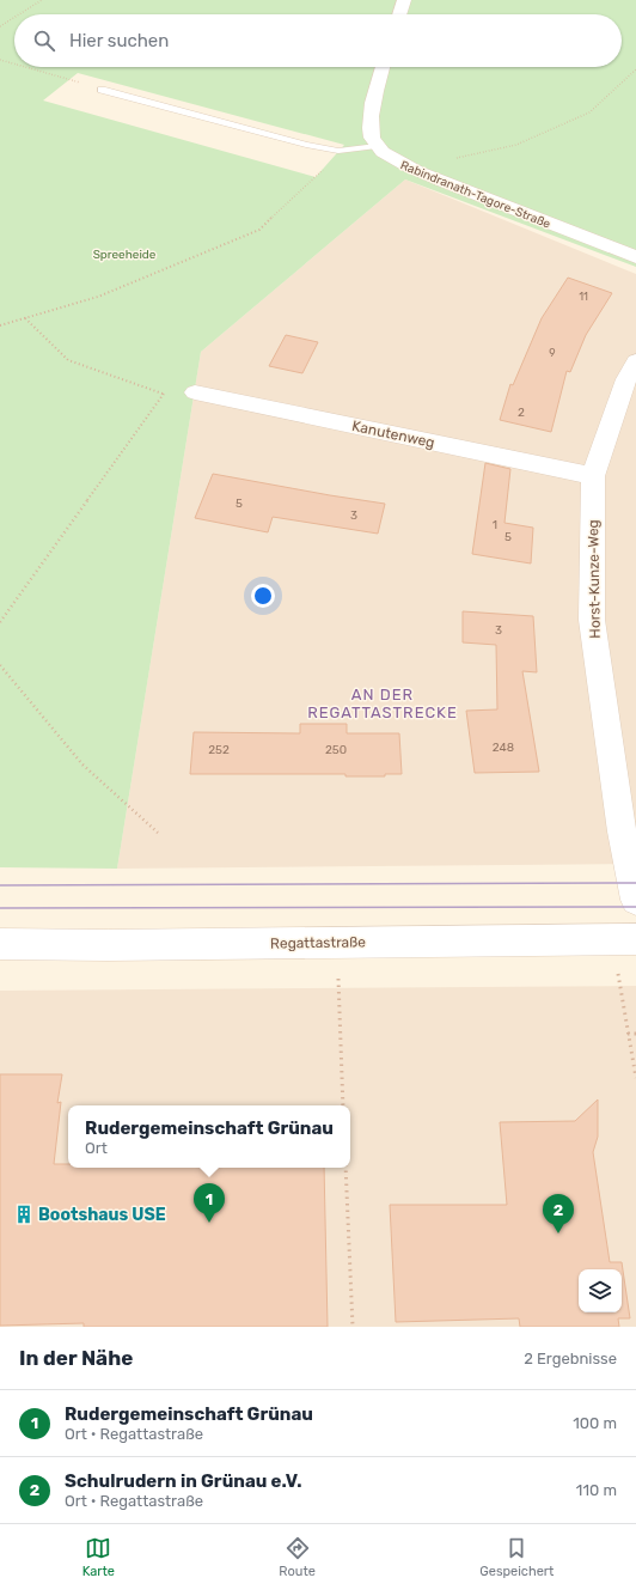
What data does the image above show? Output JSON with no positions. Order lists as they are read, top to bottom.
{
  "streets": {
    "street": [
      "Rabindranath-Tagore-Straße",
      "Kanutenweg",
      "Horst-Kunze-Weg",
      "Regattastraße"
    ]
  },
  "crossings": [
    ["Kanutenweg", "Horst-Kunze-Weg"]
  ],
  "districts": ["AN DER REGATTASTRECKE"],
  "parks": ["Spreeheide"],
  "places": {
    "building": ["Bootshaus USE"]
  },
  "house_numbers": [
    "11",
    "9",
    "2",
    "5",
    "3",
    "1",
    "5",
    "3",
    "248",
    "252",
    "250"
  ],
  "page": {
    "search": "Hier suchen",
    "popup": ["Rudergemeinschaft Grünau", "Ort"],
    "pins": ["1", "2"],
    "heading": ["In der Nähe", "2 Ergebnisse"],
    "list": [
      {
        "mark": "1",
        "name": "Rudergemeinschaft Grünau",
        "note": "Ort · Regattastraße",
        "value": "100 m"
      },
      {
        "mark": "2",
        "name": "Schulrudern in Grünau e.V.",
        "note": "Ort · Regattastraße",
        "value": "110 m"
      }
    ],
    "nav": ["Karte", "Route", "Gespeichert"]
  }
}
